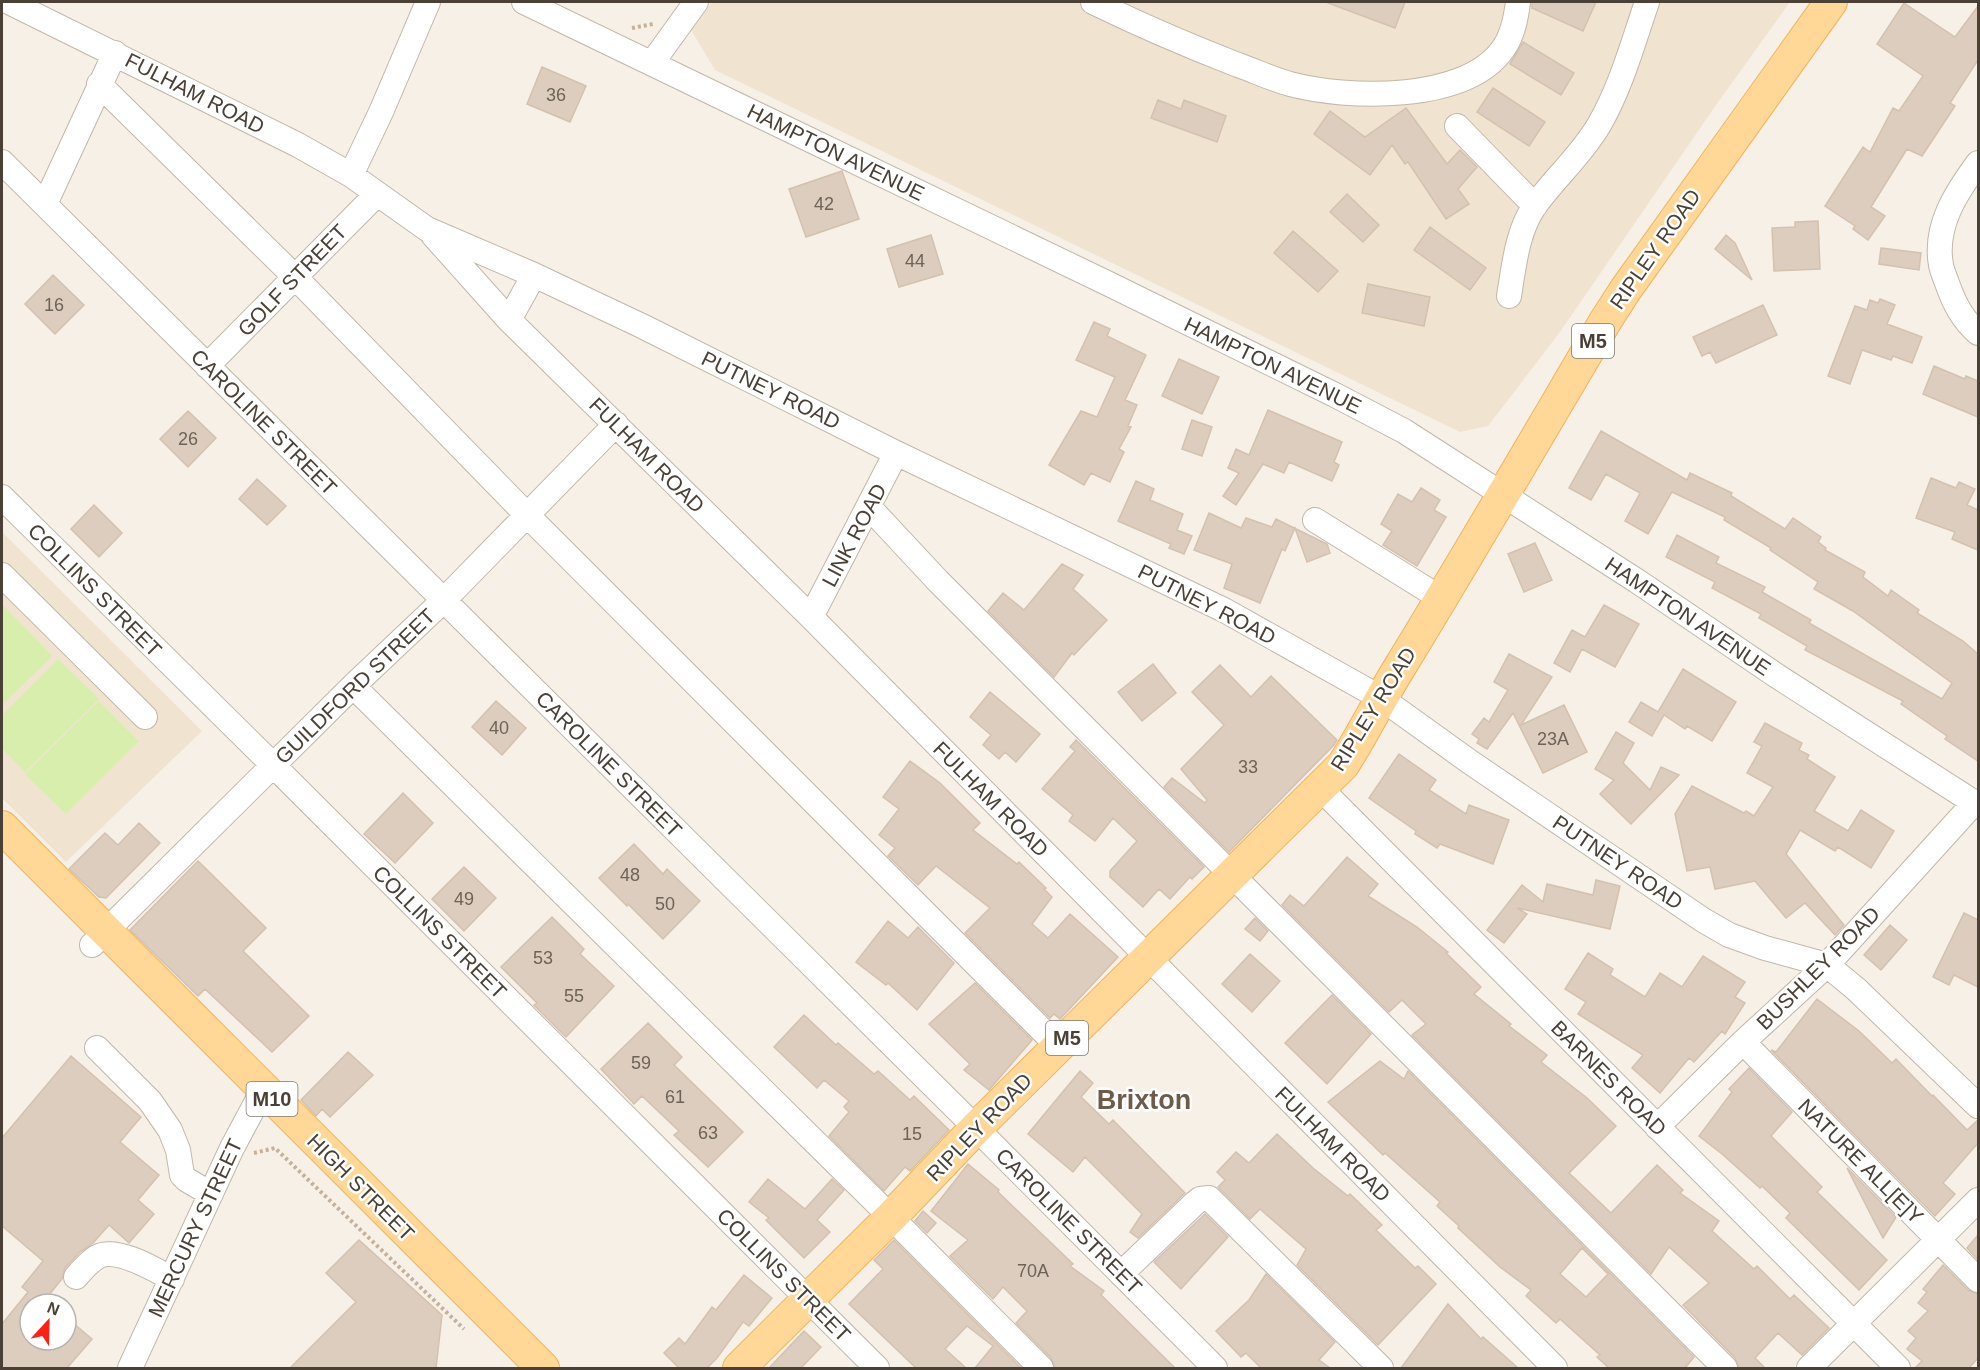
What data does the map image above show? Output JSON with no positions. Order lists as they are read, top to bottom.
{
  "streets": {
    "main road": [
      "RIPLEY ROAD",
      "M5",
      "M10",
      "HIGH STREET"
    ],
    "street": [
      "FULHAM ROAD",
      "HAMPTON AVENUE",
      "GOLF STREET",
      "PUTNEY ROAD",
      "CAROLINE STREET",
      "LINK ROAD",
      "COLLINS STREET",
      "GUILDFORD STREET",
      "BUSHLEY ROAD",
      "BARNES ROAD",
      "NATURE ALL[E]Y",
      "MERCURY STREET"
    ]
  },
  "crossings": [
    ["FULHAM ROAD", "RIPLEY ROAD"],
    ["FULHAM ROAD", "GOLF STREET"],
    ["FULHAM ROAD", "PUTNEY ROAD"],
    ["FULHAM ROAD", "LINK ROAD"],
    ["FULHAM ROAD", "GUILDFORD STREET"],
    ["HAMPTON AVENUE", "RIPLEY ROAD"],
    ["HAMPTON AVENUE", "BUSHLEY ROAD"],
    ["RIPLEY ROAD", "PUTNEY ROAD"],
    ["RIPLEY ROAD", "CAROLINE STREET"],
    ["RIPLEY ROAD", "COLLINS STREET"],
    ["RIPLEY ROAD", "BARNES ROAD"],
    ["GOLF STREET", "PUTNEY ROAD"],
    ["GOLF STREET", "CAROLINE STREET"],
    ["PUTNEY ROAD", "LINK ROAD"],
    ["PUTNEY ROAD", "BUSHLEY ROAD"],
    ["CAROLINE STREET", "GUILDFORD STREET"],
    ["COLLINS STREET", "GUILDFORD STREET"],
    ["GUILDFORD STREET", "HIGH STREET"],
    ["BUSHLEY ROAD", "BARNES ROAD"],
    ["BUSHLEY ROAD", "NATURE ALL[E]Y"],
    ["HIGH STREET", "MERCURY STREET"]
  ],
  "districts": ["Brixton"],
  "house_numbers": [
    "36",
    "42",
    "44",
    "16",
    "26",
    "40",
    "23A",
    "33",
    "48",
    "49",
    "50",
    "53",
    "55",
    "59",
    "61",
    "63",
    "15",
    "70A"
  ],
  "north": "top"
}
